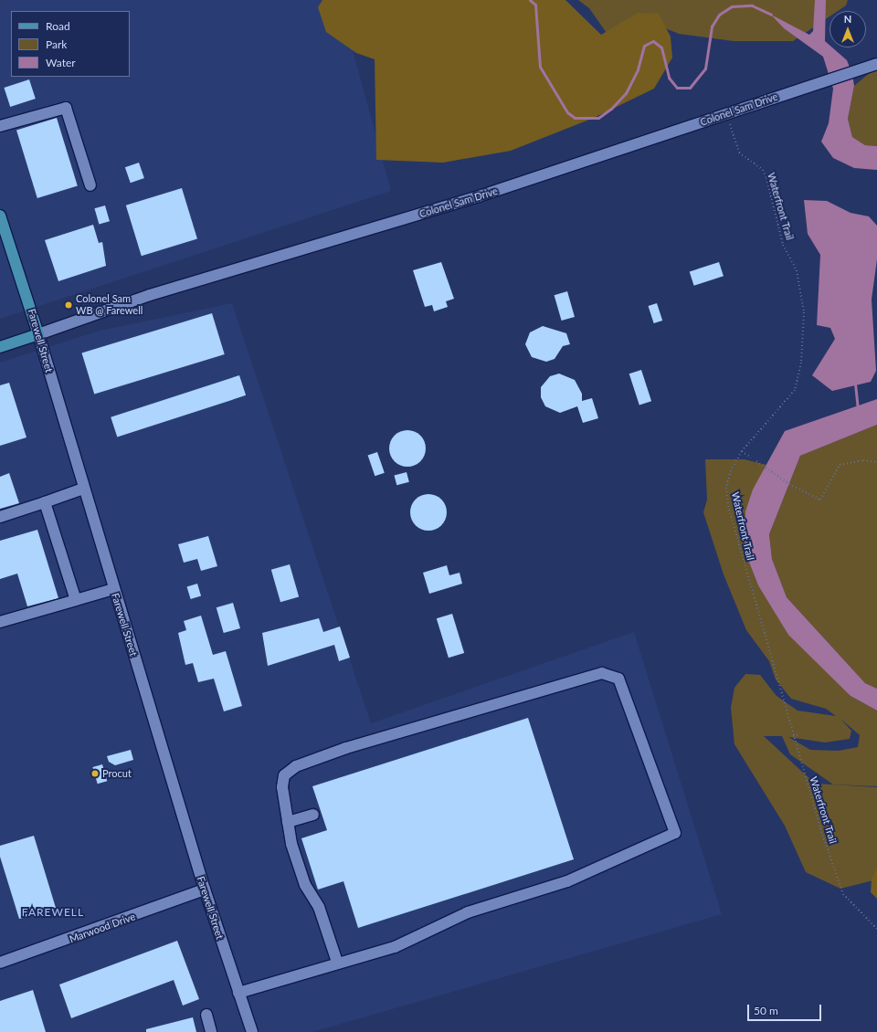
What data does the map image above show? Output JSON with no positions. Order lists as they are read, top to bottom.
{
  "streets": {
    "main road": ["Farewell Street"],
    "street": ["Colonel Sam Drive", "Marwood Drive"],
    "path": ["Waterfront Trail"]
  },
  "crossings": [
    ["Colonel Sam Drive", "Farewell Street"],
    ["Farewell Street", "Marwood Drive"]
  ],
  "districts": ["FAREWELL"],
  "places": ["Colonel Sam WB @ Farewell", "Procut"],
  "legend": ["Road", "Park", "Water"],
  "scale_bar": "50 m",
  "north": "top"
}
